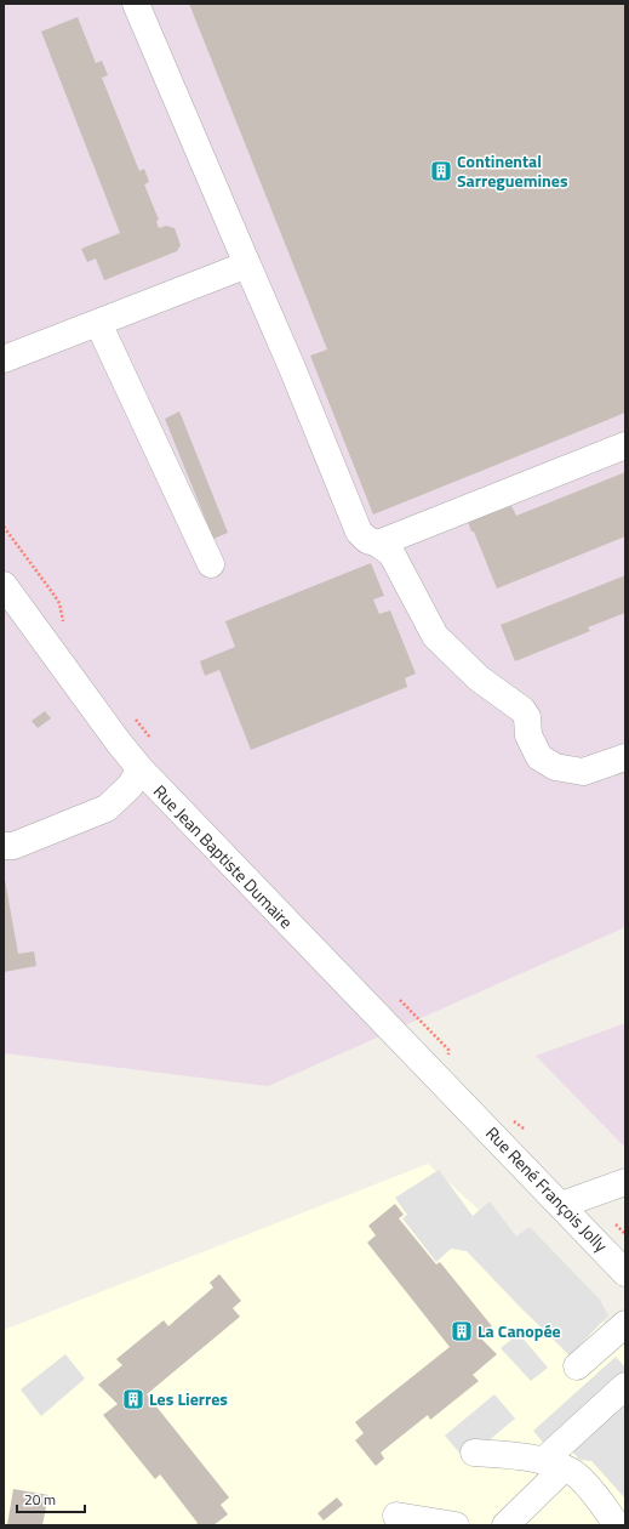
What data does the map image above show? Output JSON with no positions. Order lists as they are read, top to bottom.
{
  "streets": {
    "street": ["Rue Jean Baptiste Dumaire", "Rue René François Jolly"]
  },
  "crossings": [
    ["Rue Jean Baptiste Dumaire", "Rue René François Jolly"]
  ],
  "places": {
    "building": ["Continental Sarreguemines", "La Canopée", "Les Lierres"]
  },
  "scale_bar": "20 m"
}
